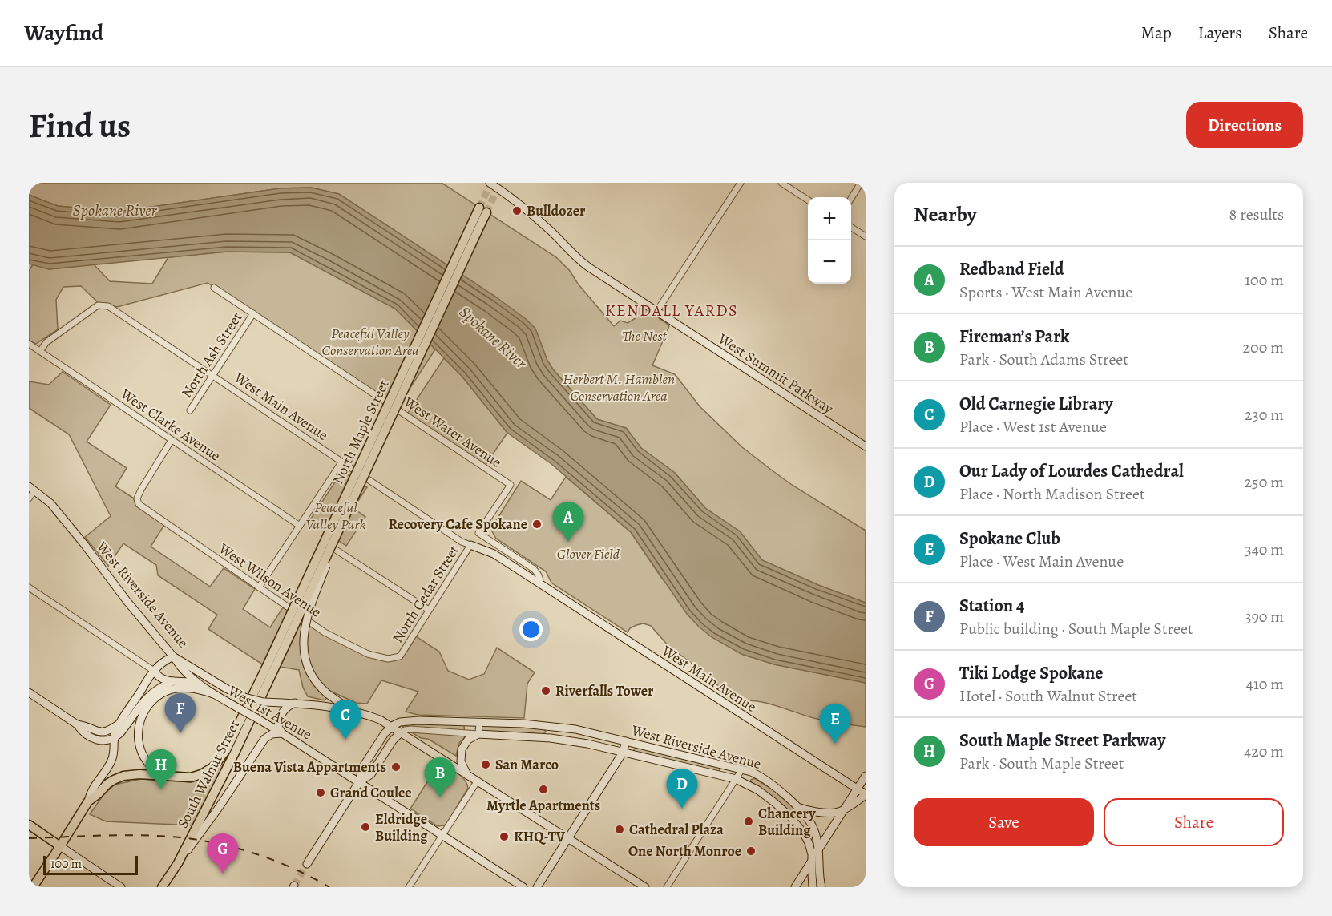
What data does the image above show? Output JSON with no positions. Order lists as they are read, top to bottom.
{
  "streets": {
    "main road": ["North Maple Street", "South Walnut Street"],
    "street": [
      "North Ash Street",
      "West Summit Parkway",
      "West Main Avenue",
      "West Clarke Avenue",
      "West Water Avenue",
      "West Wilson Avenue",
      "North Cedar Street",
      "West Riverside Avenue",
      "West 1st Avenue"
    ]
  },
  "crossings": [
    ["North Ash Street", "West Main Avenue"],
    ["North Ash Street", "West Water Avenue"],
    ["West Main Avenue", "West Clarke Avenue"],
    ["West Main Avenue", "North Maple Street"],
    ["West Main Avenue", "West Water Avenue"],
    ["West Main Avenue", "North Cedar Street"],
    ["West Clarke Avenue", "North Maple Street"],
    ["West Clarke Avenue", "West Wilson Avenue"],
    ["North Maple Street", "West Wilson Avenue"],
    ["North Maple Street", "South Walnut Street"],
    ["West Wilson Avenue", "North Cedar Street"],
    ["West Riverside Avenue", "West 1st Avenue"]
  ],
  "districts": ["KENDALL YARDS"],
  "water": ["Spokane River"],
  "parks": [
    "Peaceful Valley Conservation Area",
    "The Nest",
    "Herbert M. Hamblen Conservation Area",
    "Peaceful Valley Park",
    "Glover Field"
  ],
  "places": [
    "Bulldozer",
    "Recovery Cafe Spokane",
    "Riverfalls Tower",
    "San Marco",
    "Buena Vista Appartments",
    "Myrtle Apartments",
    "Grand Coulee",
    "Chancery Building",
    "Eldridge Building",
    "Cathedral Plaza",
    "KHQ-TV",
    "One North Monroe"
  ],
  "scale_bar": "100 m",
  "page": {
    "header": "Wayfind",
    "nav": ["Map", "Layers", "Share"],
    "buttons": [
      "Directions",
      ["Save", "Share"]
    ],
    "title": "Find us",
    "heading": ["Nearby", "8 results"],
    "map_buttons": ["+", "−"],
    "list": [
      {
        "mark": "A",
        "name": "Redband Field",
        "note": "Sports · West Main Avenue",
        "value": "100 m"
      },
      {
        "mark": "B",
        "name": "Fireman’s Park",
        "note": "Park · South Adams Street",
        "value": "200 m"
      },
      {
        "mark": "C",
        "name": "Old Carnegie Library",
        "note": "Place · West 1st Avenue",
        "value": "230 m"
      },
      {
        "mark": "D",
        "name": "Our Lady of Lourdes Cathedral",
        "note": "Place · North Madison Street",
        "value": "250 m"
      },
      {
        "mark": "E",
        "name": "Spokane Club",
        "note": "Place · West Main Avenue",
        "value": "340 m"
      },
      {
        "mark": "F",
        "name": "Station 4",
        "note": "Public building · South Maple Street",
        "value": "390 m"
      },
      {
        "mark": "G",
        "name": "Tiki Lodge Spokane",
        "note": "Hotel · South Walnut Street",
        "value": "410 m"
      },
      {
        "mark": "H",
        "name": "South Maple Street Parkway",
        "note": "Park · South Maple Street",
        "value": "420 m"
      }
    ],
    "pins": [
      "A",
      "F",
      "C",
      "E",
      "H",
      "B",
      "D",
      "G"
    ],
    "scale": "100 m"
  }
}
